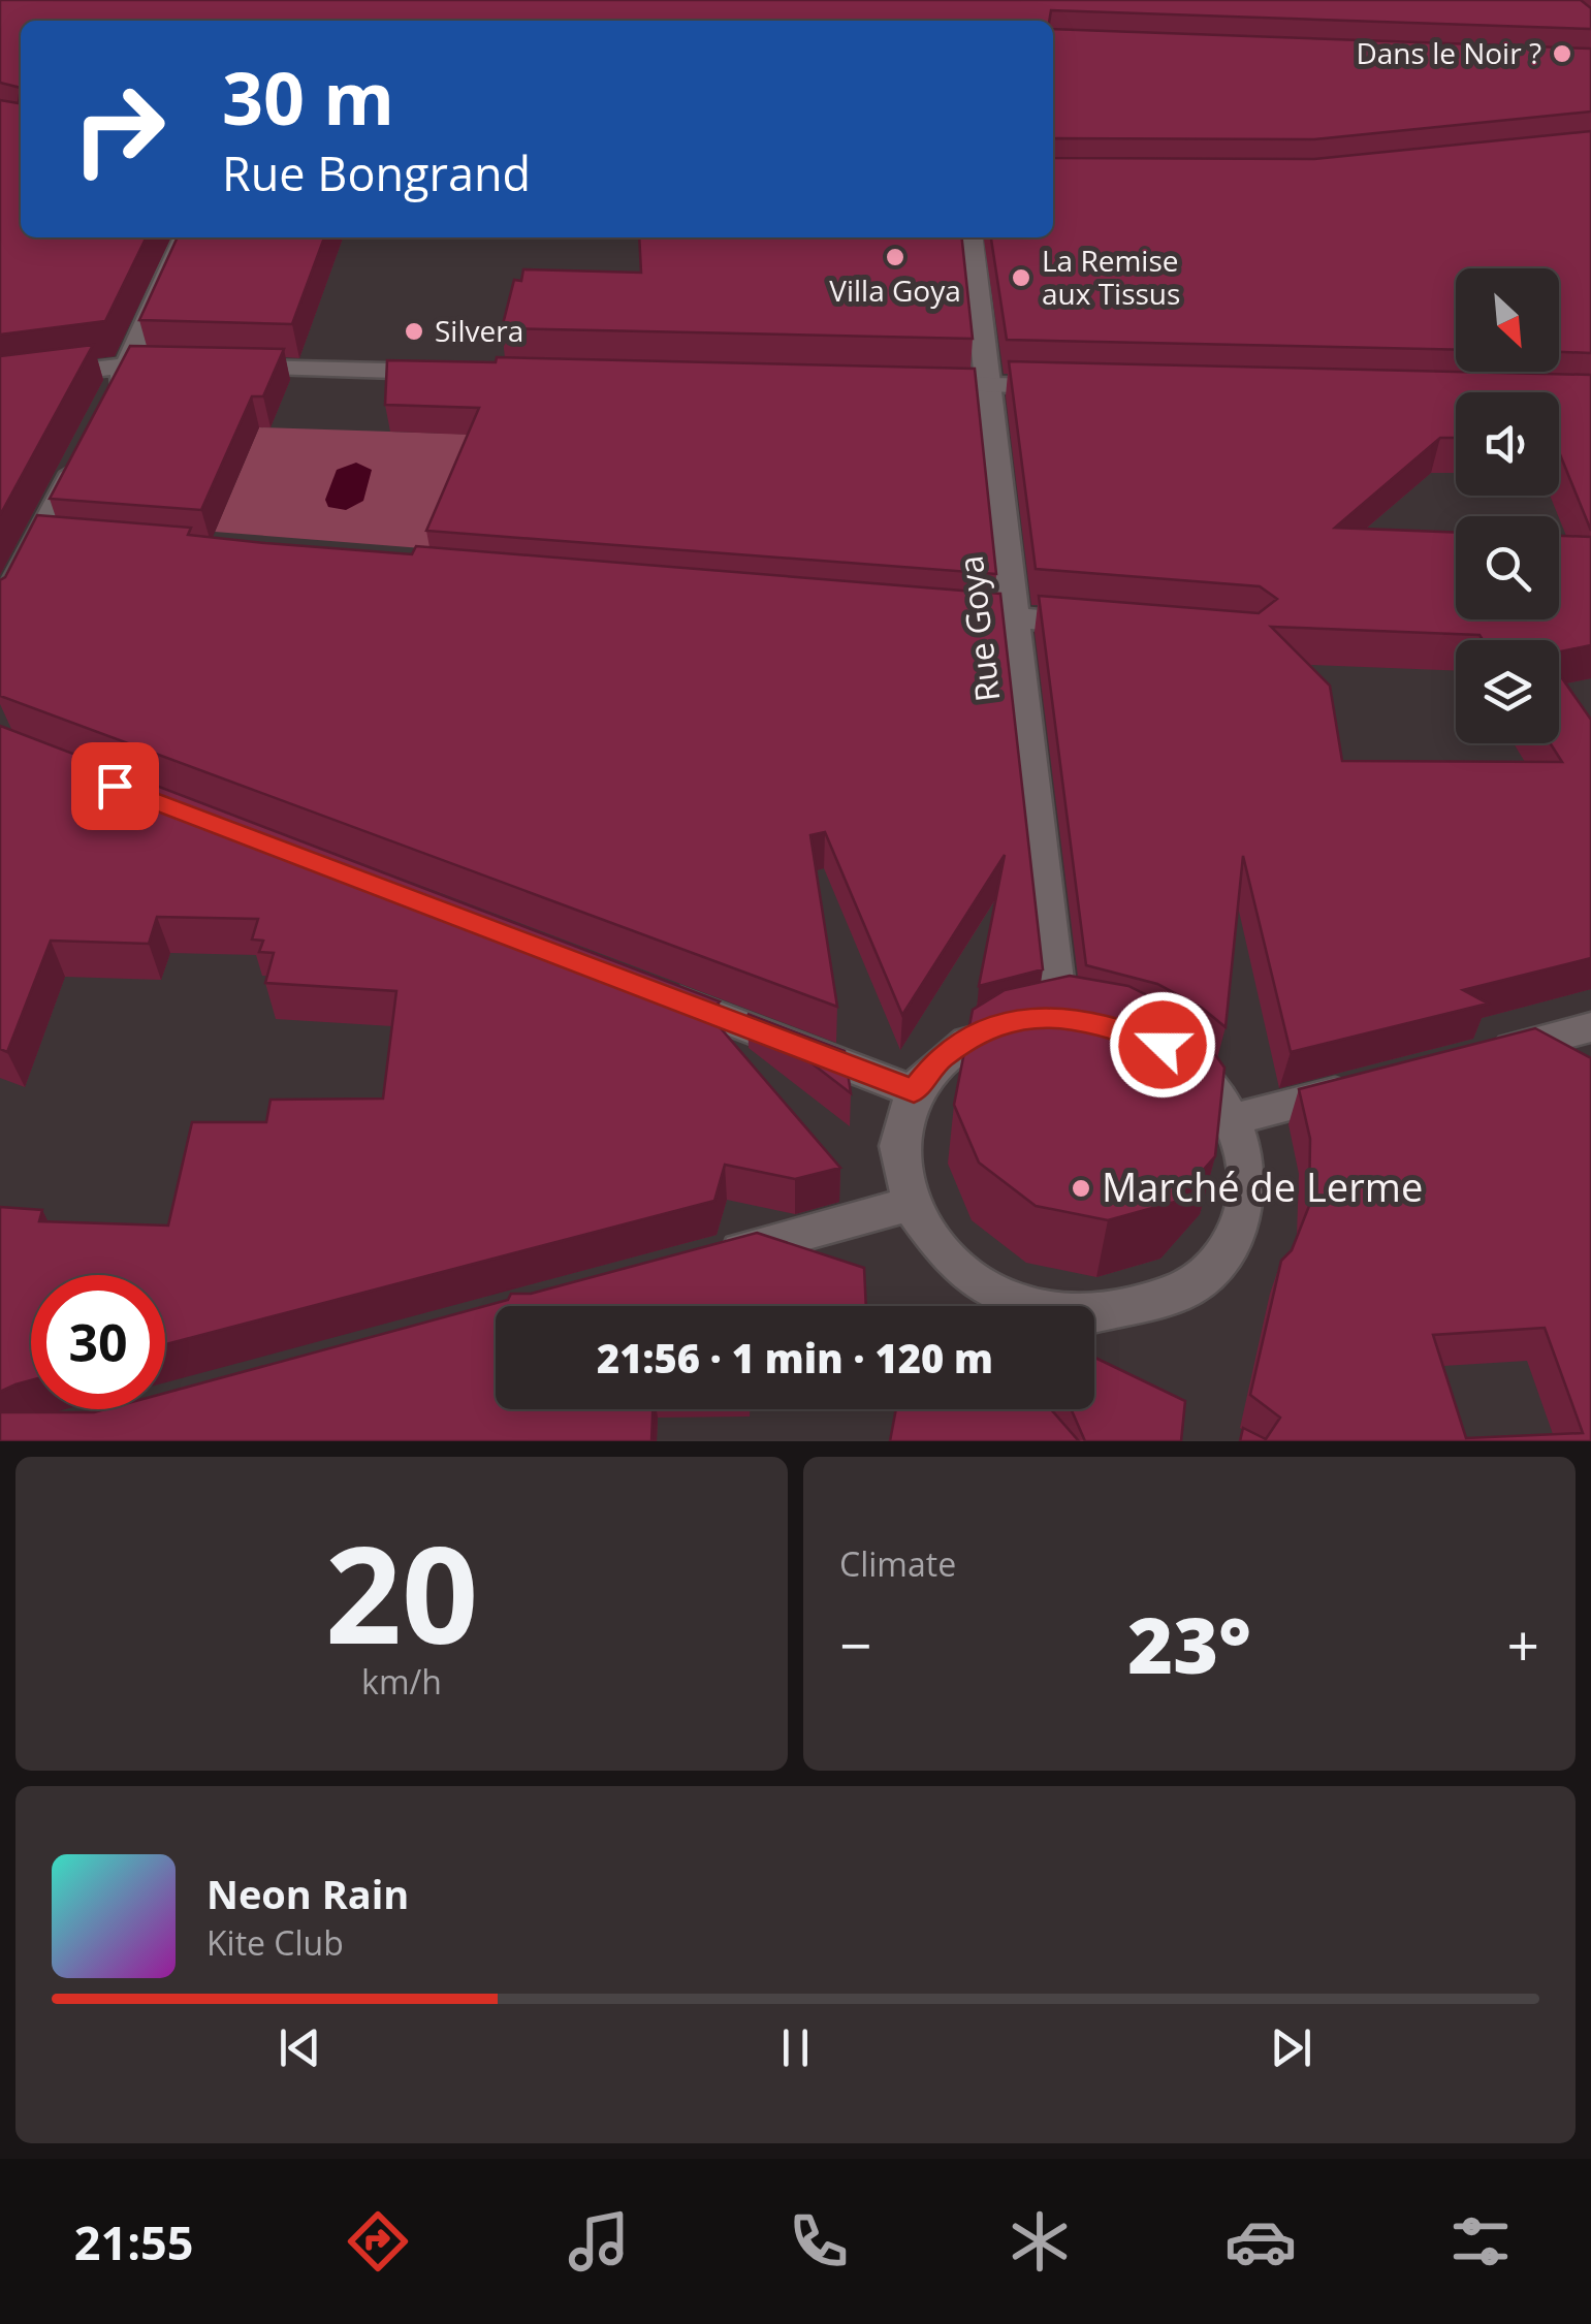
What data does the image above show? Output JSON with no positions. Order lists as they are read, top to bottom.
{
  "streets": {
    "street": ["Rue Goya"]
  },
  "places": [
    "Dans le Noir ?",
    "Villa Goya",
    "La Remise aux Tissus",
    "Silvera",
    "Marché de Lerme"
  ],
  "north": "bottom right",
  "page": {
    "turn": ["30 m", "Rue Bongrand"],
    "limit": "30",
    "trip": "21:56 · 1 min · 120 m",
    "tile": [
      ["20", "km/h"],
      "Climate"
    ],
    "heat": ["−", "23°", "+"],
    "song": ["Neon Rain", "Kite Club"],
    "tabs": "21:55"
  }
}
